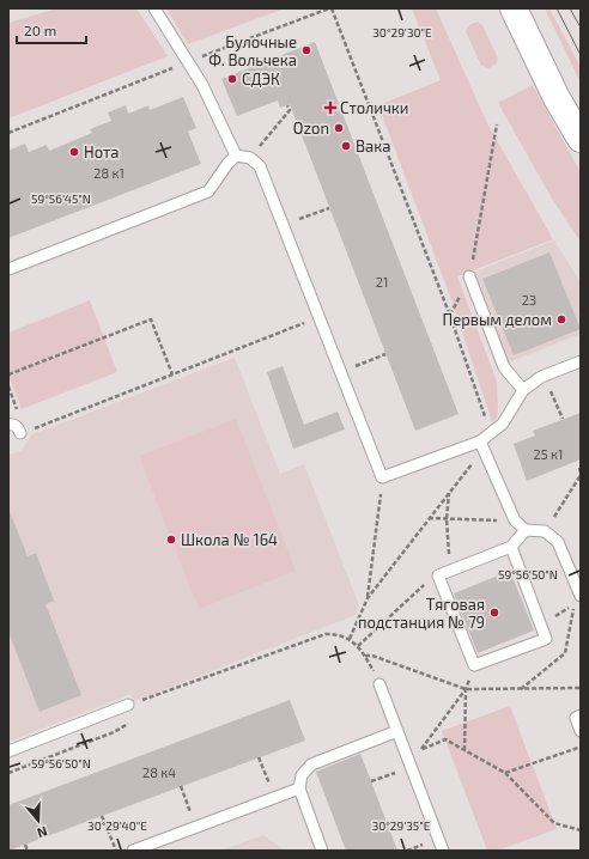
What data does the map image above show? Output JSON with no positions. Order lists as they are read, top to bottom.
{
  "places": {
    "other": [
      "Булочные Ф. Вольчека",
      "СДЭК",
      "Ozon",
      "Вака",
      "Нота",
      "Первым делом",
      "Школа № 164",
      "Тяговая подстанция № 79"
    ],
    "health": ["Столички"]
  },
  "house_numbers": [
    "28 к1",
    "21",
    "23",
    "25 к1",
    "28 к4"
  ],
  "scale_bar": "20 m",
  "north": "bottom",
  "coordinates": [
    "30°29'30\"E",
    "59°56'45\"N",
    "59°56'50\"N",
    "30°29'40\"E",
    "30°29'35\"E"
  ]
}
